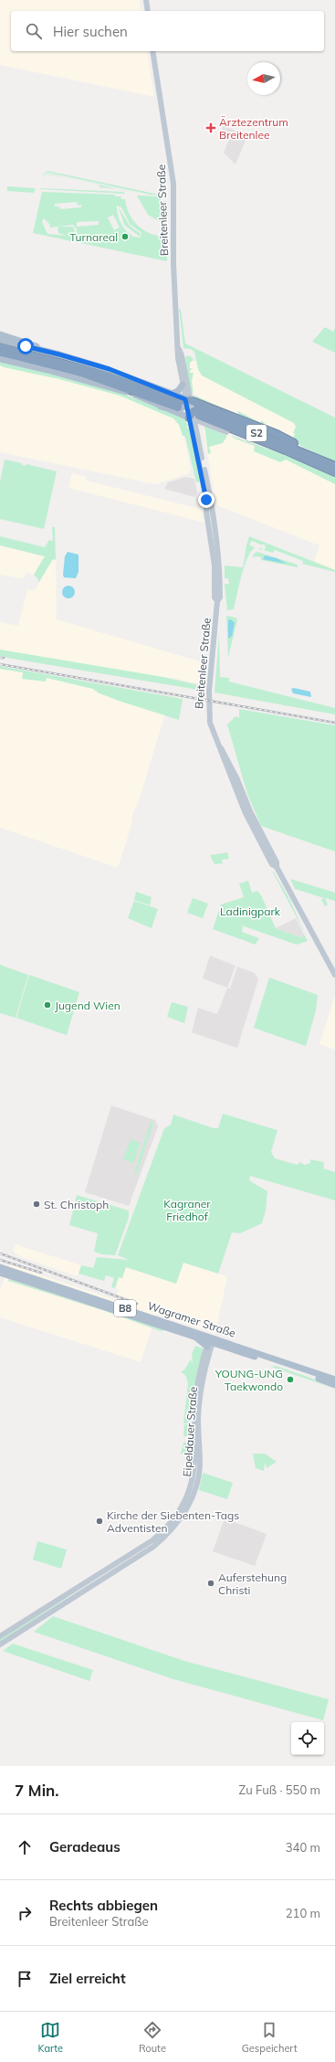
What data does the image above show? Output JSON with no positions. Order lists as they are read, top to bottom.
{
  "streets": {
    "highway": ["S2"],
    "main road": [
      "Breitenleer Straße",
      "B8",
      "Wagramer Straße",
      "Eipeldauer Straße"
    ]
  },
  "crossings": [
    ["Breitenleer Straße", "S2"],
    ["Wagramer Straße", "Eipeldauer Straße"]
  ],
  "parks": ["Ladinigpark", "Kagraner Friedhof"],
  "places": {
    "health": ["Ärztezentrum Breitenlee"],
    "other": [
      "Turnareal",
      "Jugend Wien",
      "St. Christoph",
      "YOUNG-UNG Taekwondo",
      "Kirche der Siebenten-Tags Adventisten",
      "Auferstehung Christi"
    ]
  },
  "north": "left",
  "page": {
    "search": "Hier suchen",
    "heading": ["7 Min.", "Zu Fuß · 550 m"],
    "list": [
      ["Geradeaus", "340 m"],
      ["Rechts abbiegen", "Breitenleer Straße", "210 m"],
      "Ziel erreicht"
    ],
    "nav": ["Karte", "Route", "Gespeichert"]
  }
}
